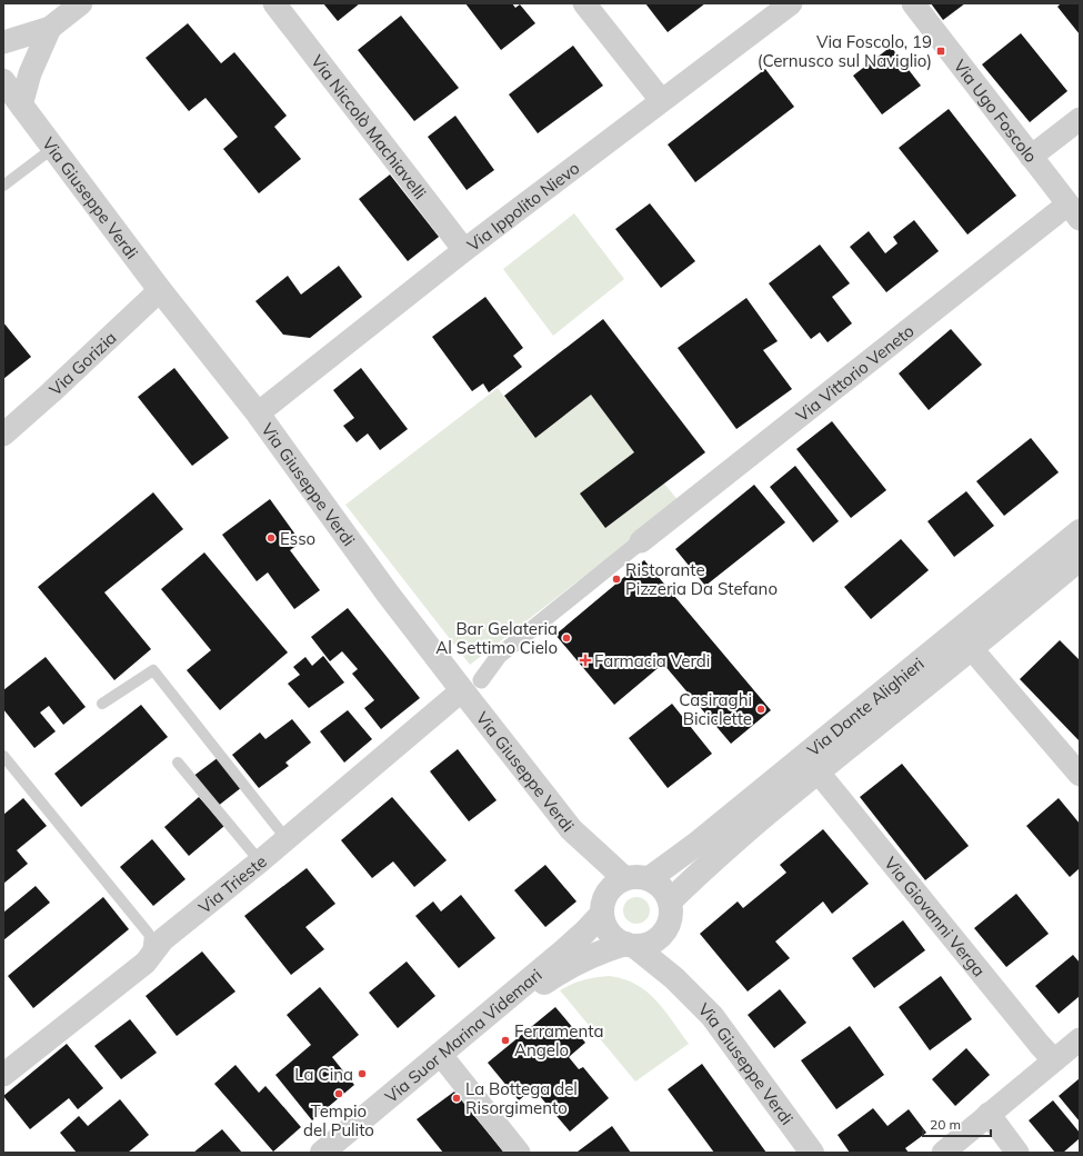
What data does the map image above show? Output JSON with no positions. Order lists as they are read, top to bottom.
{
  "streets": {
    "street": [
      "Via Ugo Foscolo",
      "Via Niccolò Machiavelli",
      "Via Giuseppe Verdi",
      "Via Ippolito Nievo",
      "Via Gorizia",
      "Via Vittorio Veneto",
      "Via Dante Alighieri",
      "Via Trieste",
      "Via Giovanni Verga",
      "Via Suor Marina Videmari"
    ]
  },
  "crossings": [
    ["Via Ugo Foscolo", "Via Vittorio Veneto"],
    ["Via Niccolò Machiavelli", "Via Ippolito Nievo"],
    ["Via Giuseppe Verdi", "Via Ippolito Nievo"],
    ["Via Giuseppe Verdi", "Via Gorizia"],
    ["Via Giuseppe Verdi", "Via Dante Alighieri"],
    ["Via Giuseppe Verdi", "Via Trieste"],
    ["Via Giuseppe Verdi", "Via Suor Marina Videmari"],
    ["Via Dante Alighieri", "Via Giovanni Verga"],
    ["Via Dante Alighieri", "Via Suor Marina Videmari"]
  ],
  "places": {
    "transit": ["Via Foscolo, 19 (Cernusco sul Naviglio)"],
    "other": [
      "Esso",
      "Ristorante Pizzeria Da Stefano",
      "Bar Gelateria Al Settimo Cielo",
      "Casiraghi Biciclette",
      "Ferramenta Angelo",
      "La Cina",
      "Tempio del Pulito",
      "La Bottega del Risorgimento"
    ],
    "health": ["Farmacia Verdi"]
  },
  "scale_bar": "20 m"
}
